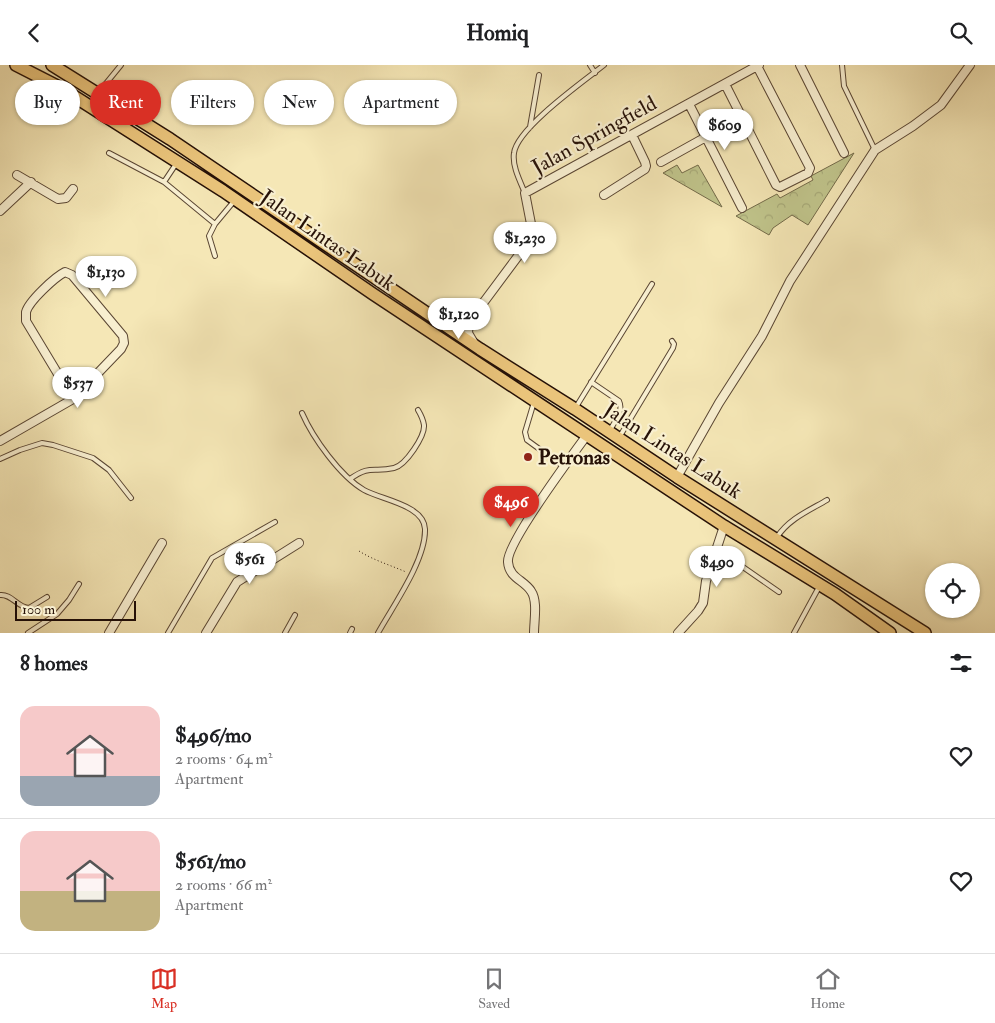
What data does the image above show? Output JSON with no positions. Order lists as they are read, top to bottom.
{
  "streets": {
    "main road": ["Jalan Lintas Labuk"],
    "street": ["Jalan Springfield"]
  },
  "places": ["Petronas"],
  "scale_bar": "100 m",
  "page": {
    "header": "Homiq",
    "chip": [
      "Buy",
      "Rent",
      "Filters",
      "New",
      "Apartment"
    ],
    "price": [
      "$609",
      "$1,230",
      "$1,130",
      "$1,120",
      "$537",
      "$496",
      "$561",
      "$490"
    ],
    "scale": "100 m",
    "heading": "8 homes",
    "list": [
      {
        "name": "$496/mo",
        "note": "2 rooms · 64 m² · Apartment"
      },
      {
        "name": "$561/mo",
        "note": "2 rooms · 66 m² · Apartment"
      }
    ],
    "tabs": ["Map", "Saved", "Home"]
  }
}
